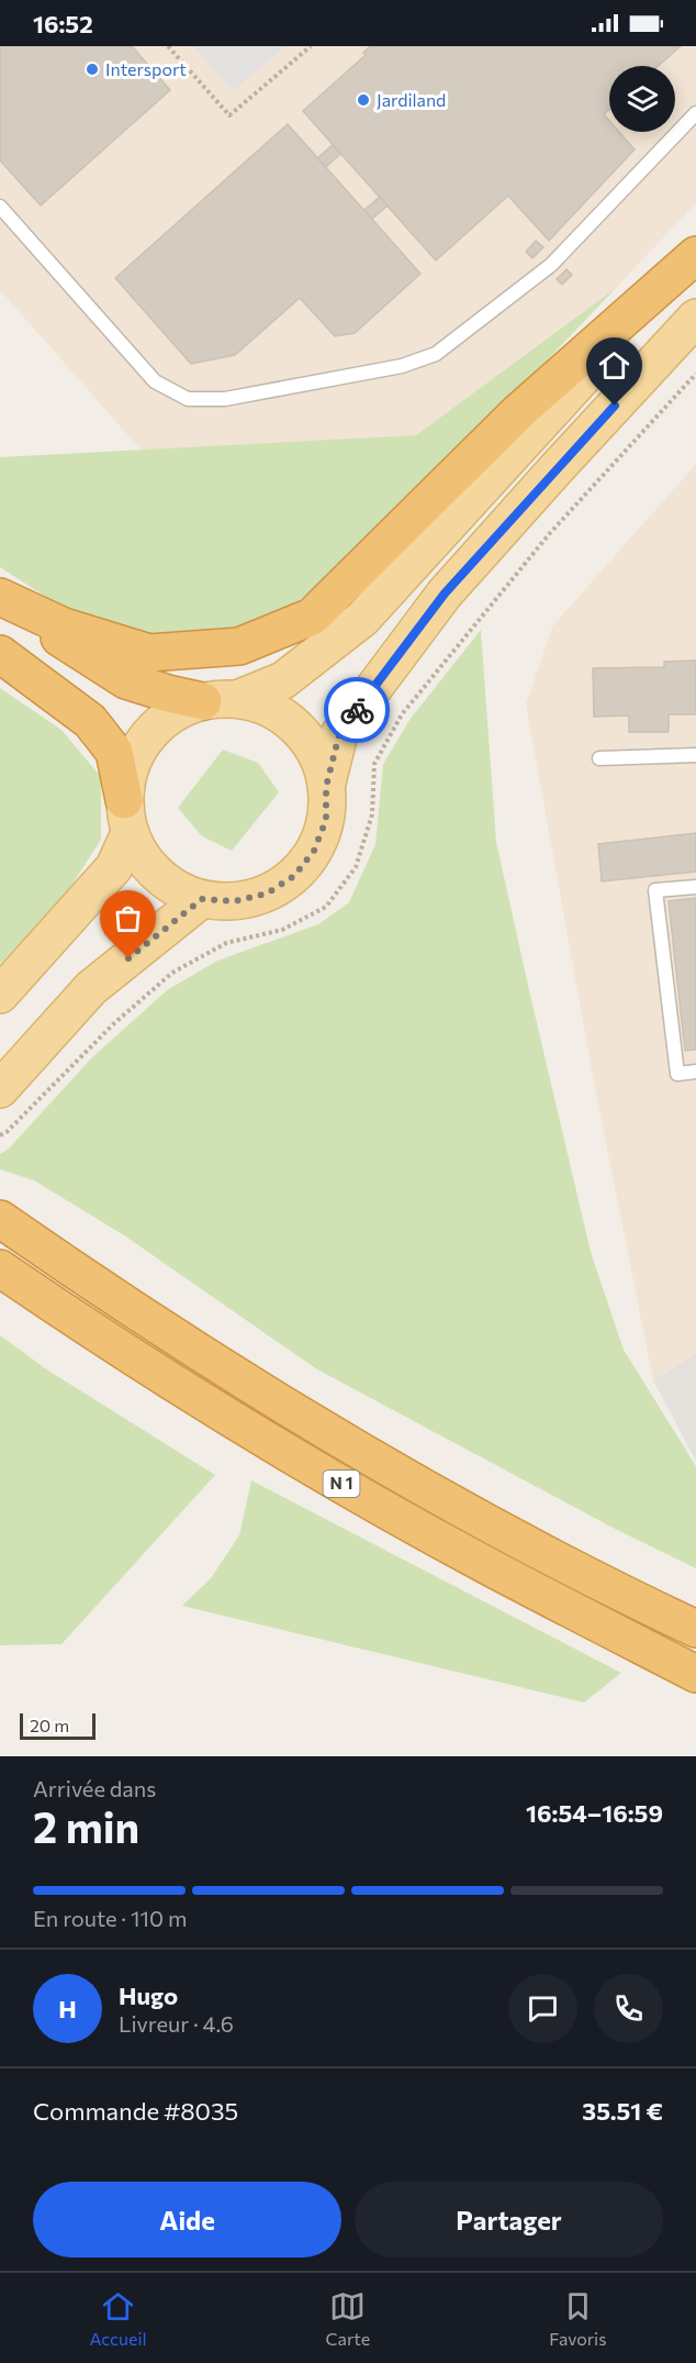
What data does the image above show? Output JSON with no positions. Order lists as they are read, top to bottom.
{
  "streets": {
    "highway": ["N 1"]
  },
  "places": ["Intersport", "Jardiland"],
  "scale_bar": "20 m",
  "page": {
    "status": "16:52",
    "scale": "20 m",
    "heading": ["2 min", "Arrivée dans", "16:54–16:59"],
    "panel": [
      "Hugo",
      "Livreur · 4.6",
      "Commande #8035",
      "35.51 €"
    ],
    "bar": "En route · 110 m",
    "round": "H",
    "buttons": ["Aide", "Partager"],
    "tabs": ["Accueil", "Carte", "Favoris"]
  }
}
